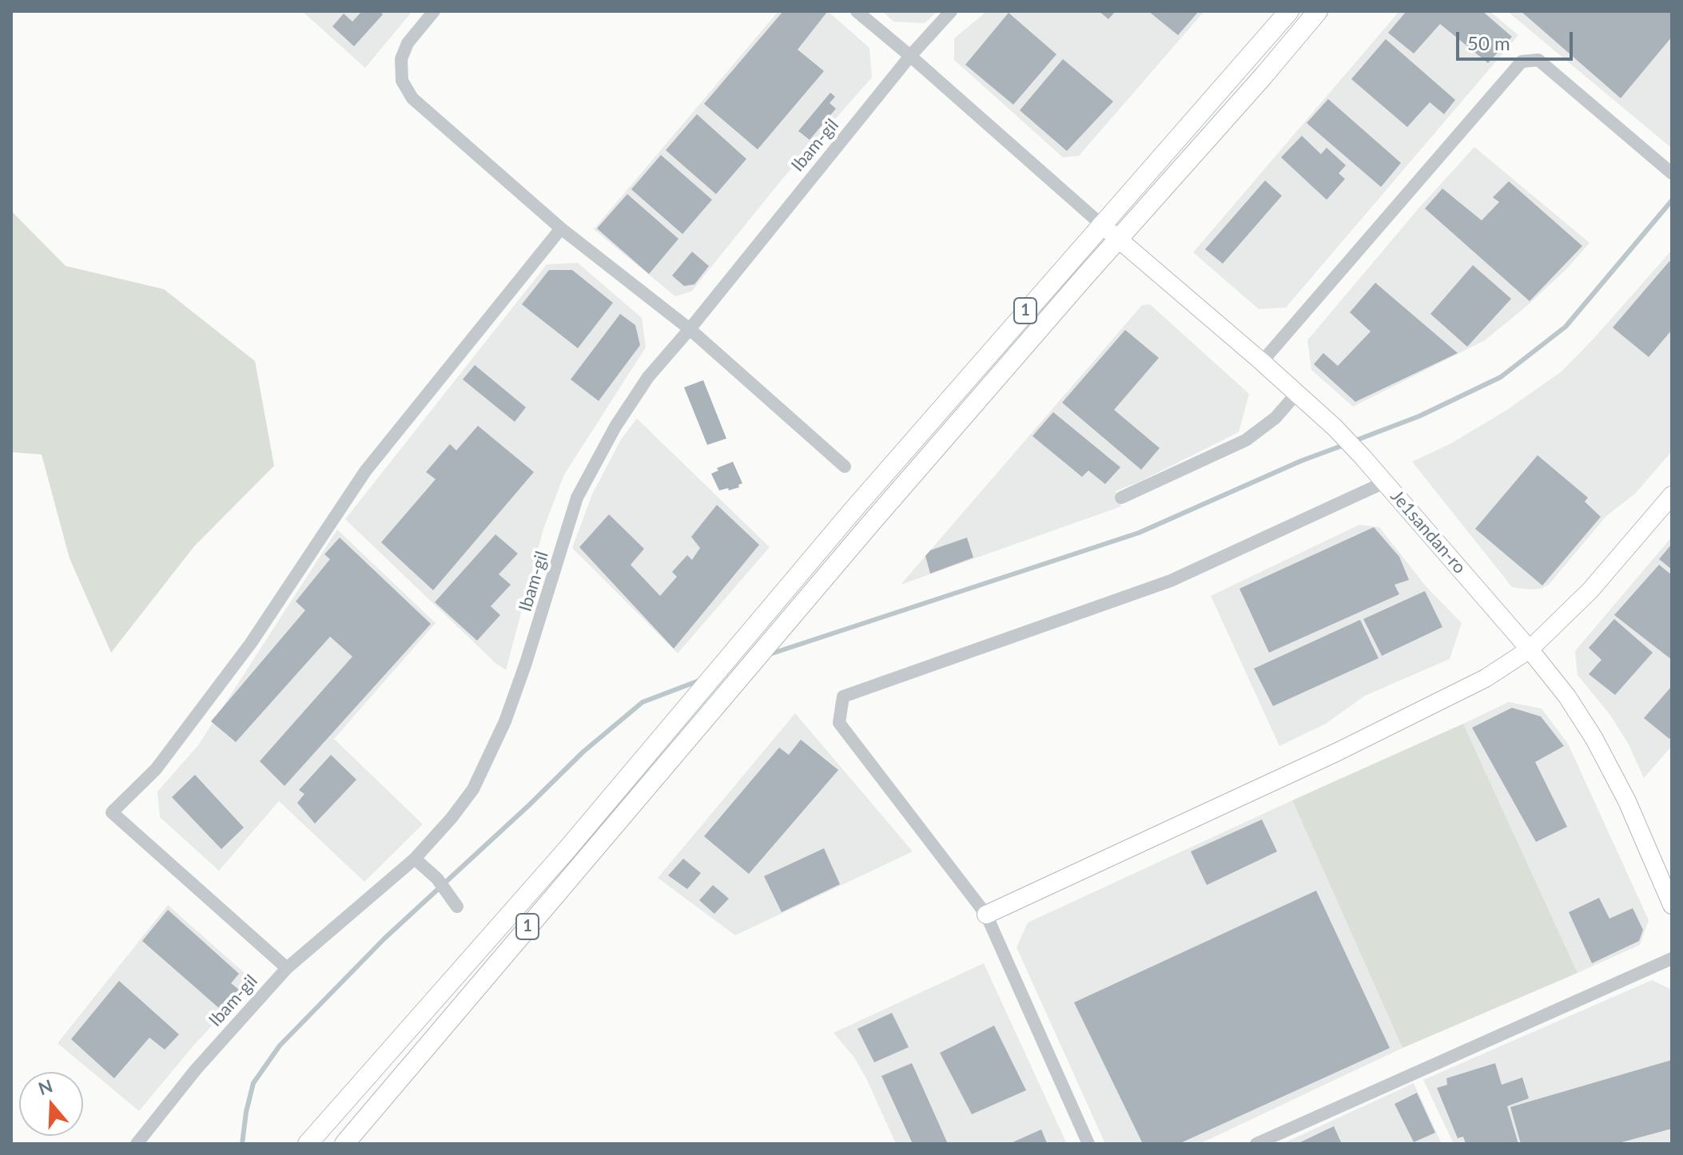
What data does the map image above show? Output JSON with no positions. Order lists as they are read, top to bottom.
{
  "streets": {
    "main road": ["1"],
    "street": ["Ibam-gil", "Je1sandan-ro"]
  },
  "crossings": [
    ["1", "Je1sandan-ro"]
  ],
  "scale_bar": "50 m",
  "north": "top"
}
